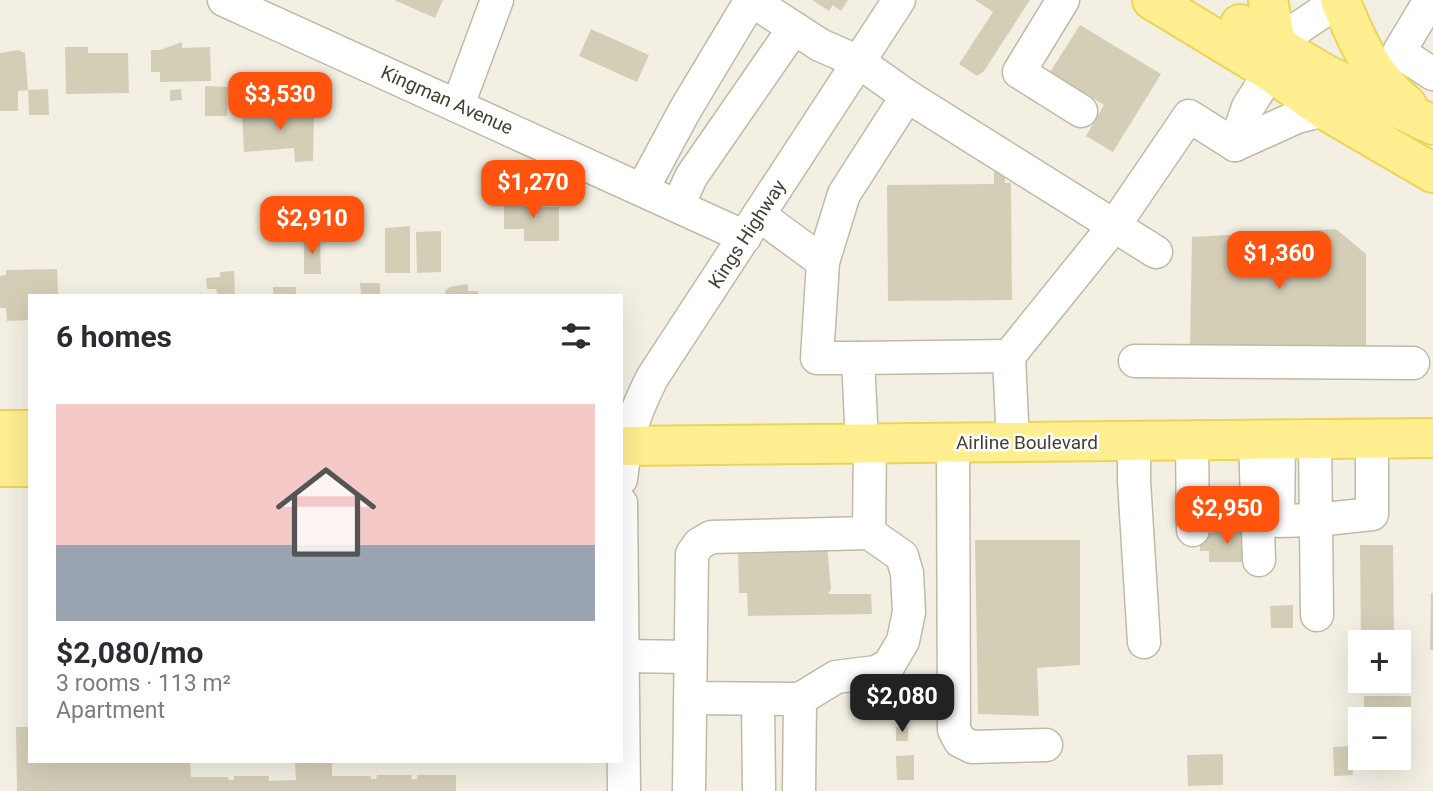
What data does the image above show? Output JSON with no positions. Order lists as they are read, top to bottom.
{
  "streets": {
    "main road": ["Airline Boulevard"],
    "street": ["Kingman Avenue", "Kings Highway"]
  },
  "crossings": [
    ["Kingman Avenue", "Kings Highway"]
  ],
  "page": {
    "price": [
      "$3,530",
      "$1,270",
      "$2,910",
      "$1,360",
      "$2,950",
      "$2,080"
    ],
    "heading": "6 homes",
    "list": [
      {
        "name": "$2,080/mo",
        "note": "3 rooms · 113 m² · Apartment"
      }
    ],
    "map_buttons": ["+", "−"]
  }
}
